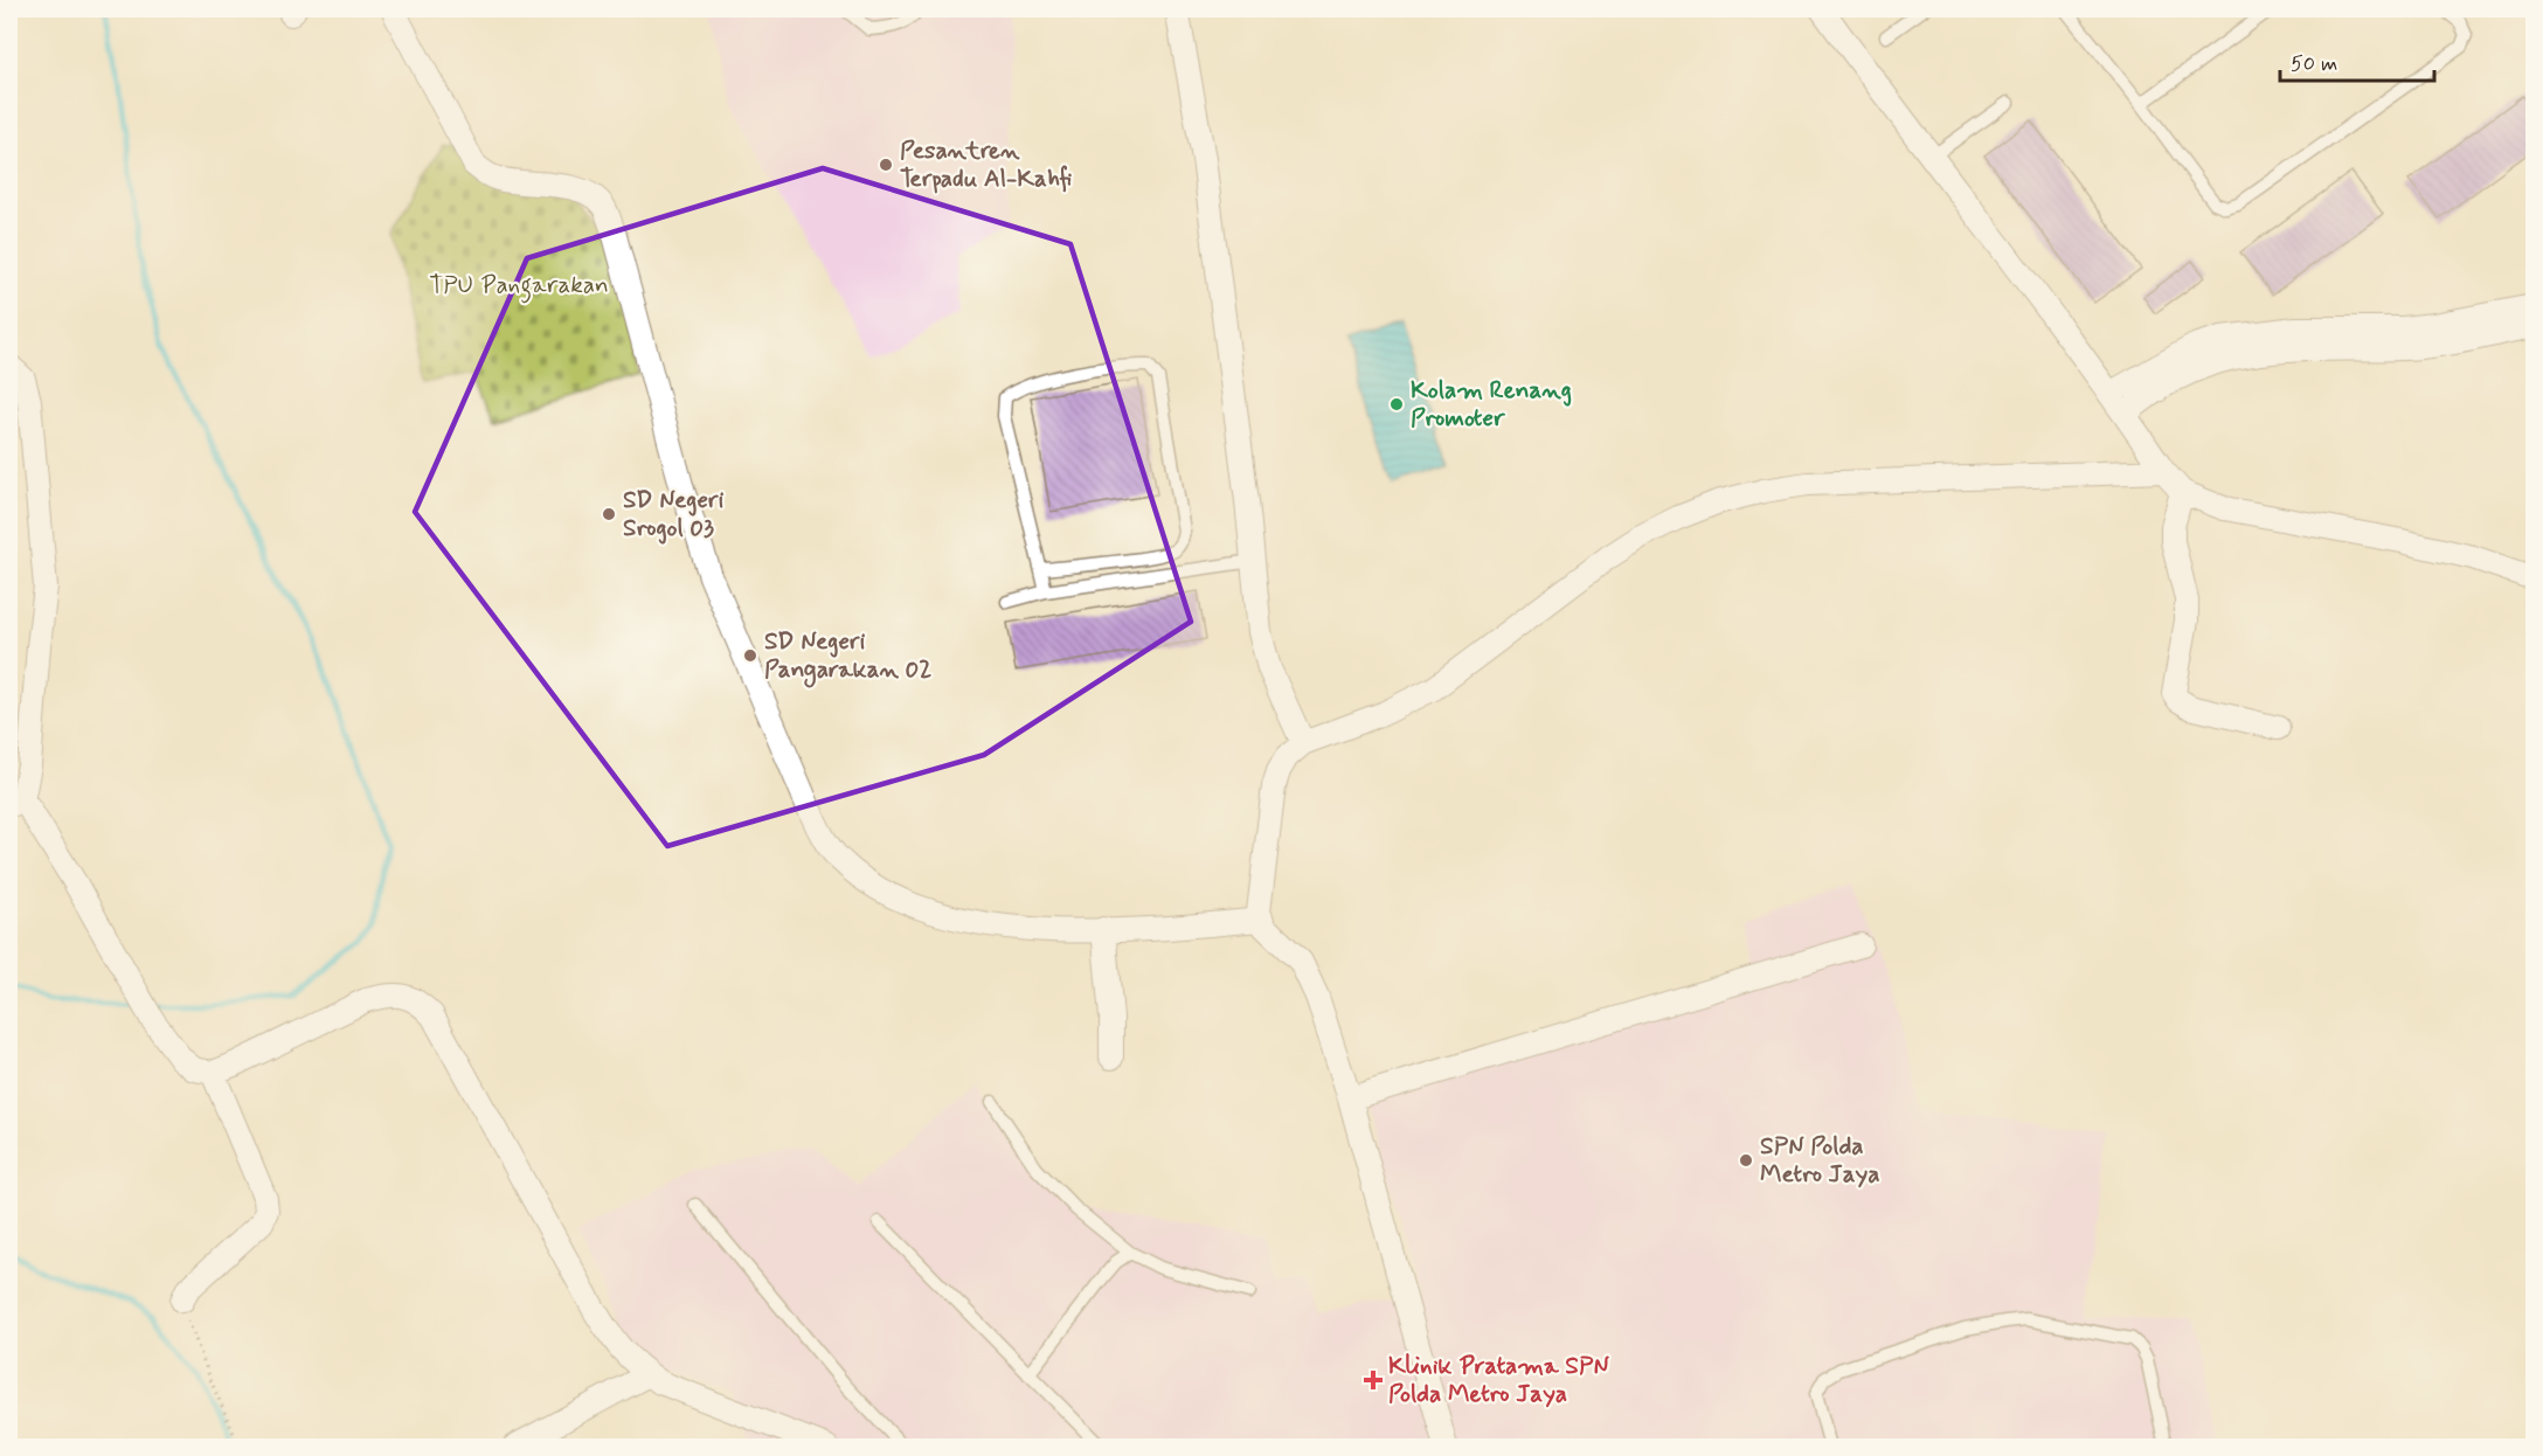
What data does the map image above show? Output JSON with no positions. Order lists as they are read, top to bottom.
{
  "parks": ["TPU Pangarakan"],
  "places": {
    "other": [
      "Pesantren Terpadu Al-Kahfi",
      "Kolam Renang Promoter",
      "SD Negeri Srogol 03",
      "SD Negeri Pangarakan 02",
      "SPN Polda Metro Jaya"
    ],
    "health": ["Klinik Pratama SPN Polda Metro Jaya"]
  },
  "scale_bar": "50 m"
}
